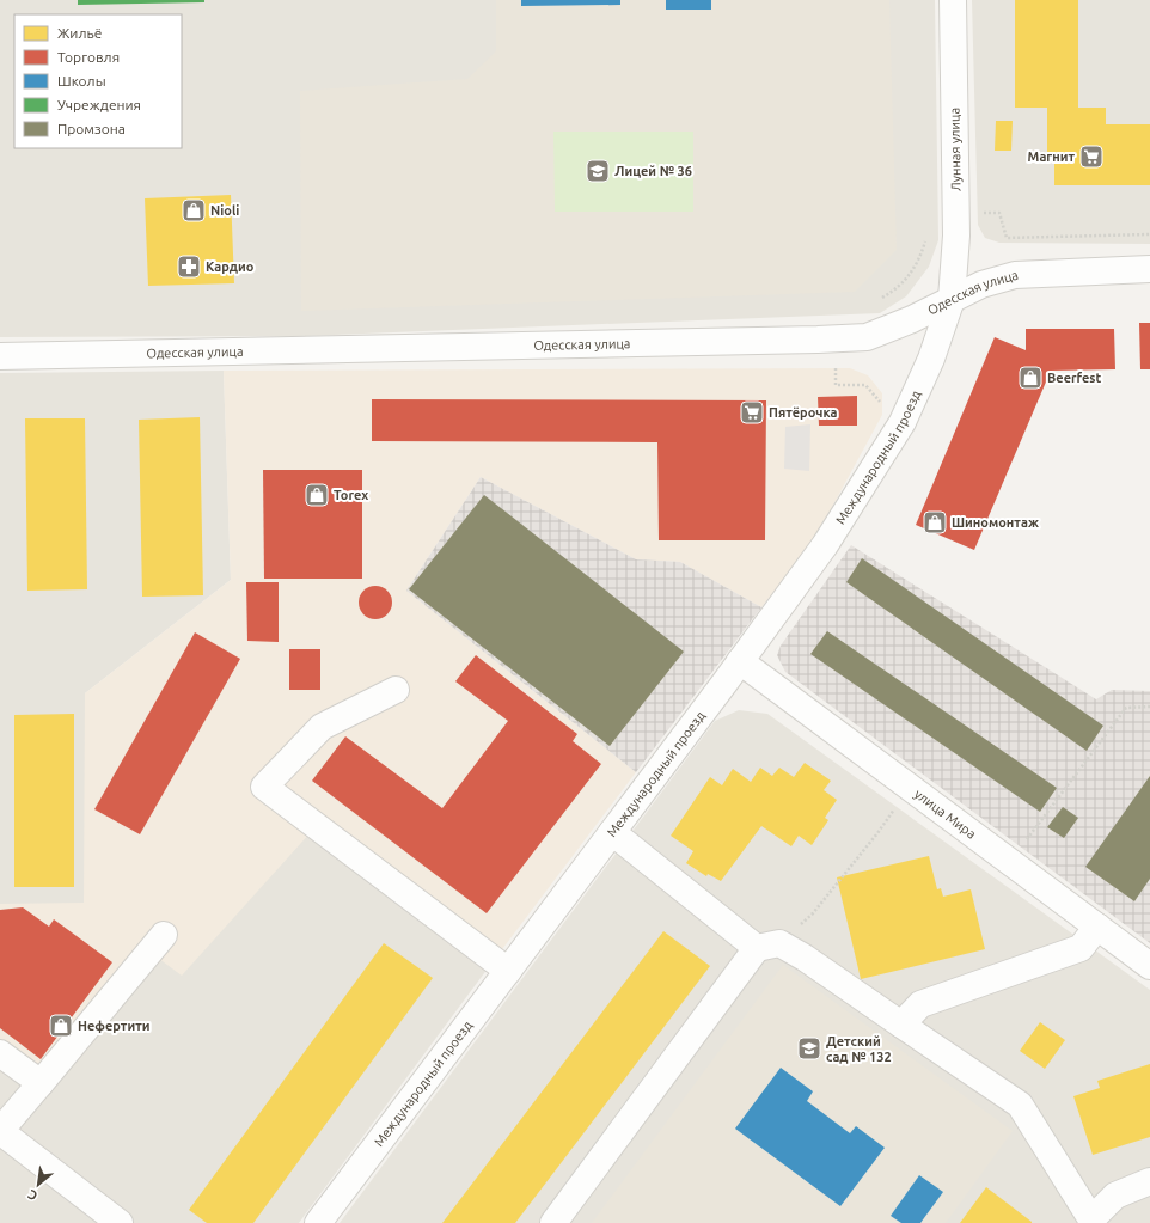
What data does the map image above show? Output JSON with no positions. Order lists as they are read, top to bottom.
{
  "streets": {
    "street": [
      "Лунная улица",
      "Одесская улица",
      "Международный проезд",
      "улица Мира"
    ]
  },
  "crossings": [
    ["Лунная улица", "Одесская улица"],
    ["Лунная улица", "Международный проезд"],
    ["Одесская улица", "Международный проезд"],
    ["Международный проезд", "улица Мира"]
  ],
  "places": {
    "supermarket": ["Магнит", "Пятёрочка"],
    "school or university": ["Лицей № 36", "Детский сад № 132"],
    "shop": [
      "Nioli",
      "Beerfest",
      "Torex",
      "Шиномонтаж",
      "Нефертити"
    ],
    "pharmacy": ["Кардио"]
  },
  "legend": [
    "Жильё",
    "Торговля",
    "Школы",
    "Учреждения",
    "Промзона"
  ],
  "north": "bottom left"
}
